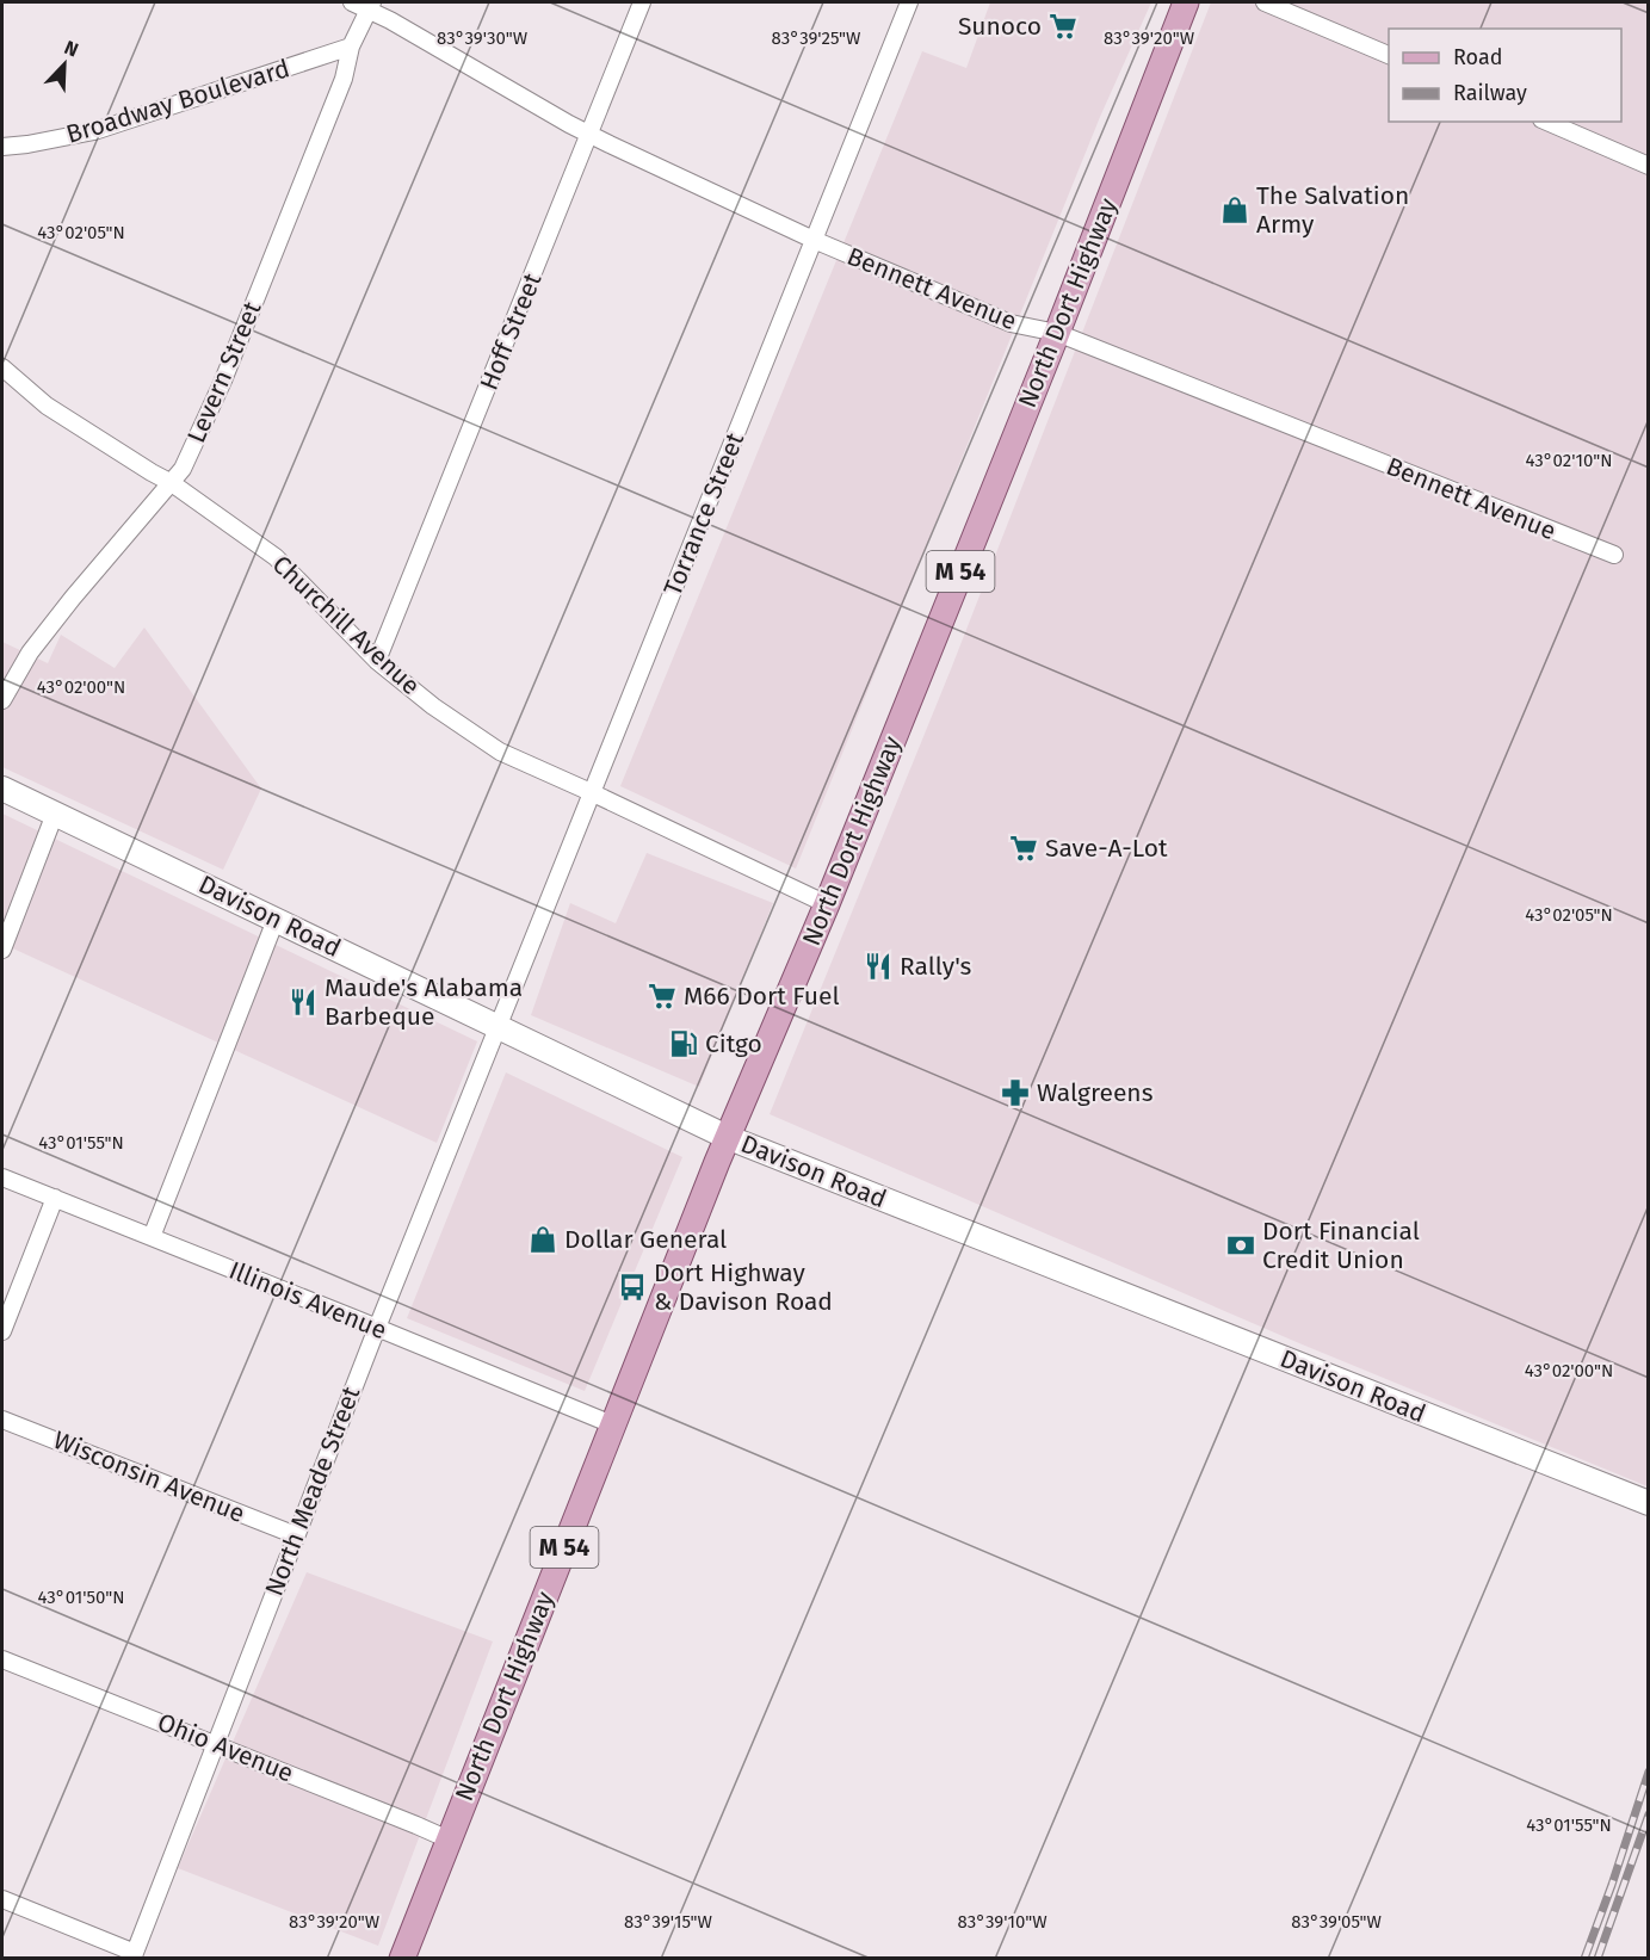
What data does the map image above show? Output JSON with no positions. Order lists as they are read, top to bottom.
{
  "streets": {
    "main road": ["North Dort Highway", "M 54", "Davison Road"],
    "street": [
      "Broadway Boulevard",
      "Bennett Avenue",
      "Hoff Street",
      "Levern Street",
      "Torrance Street",
      "Churchill Avenue",
      "Illinois Avenue",
      "Wisconsin Avenue",
      "North Meade Street",
      "Ohio Avenue"
    ]
  },
  "crossings": [
    ["Broadway Boulevard", "Levern Street"],
    ["Bennett Avenue", "North Dort Highway"],
    ["Bennett Avenue", "Hoff Street"],
    ["Bennett Avenue", "Levern Street"],
    ["Bennett Avenue", "Torrance Street"],
    ["North Dort Highway", "Churchill Avenue"],
    ["North Dort Highway", "Davison Road"],
    ["North Dort Highway", "Illinois Avenue"],
    ["North Dort Highway", "Ohio Avenue"],
    ["Hoff Street", "Churchill Avenue"],
    ["Levern Street", "Churchill Avenue"],
    ["Torrance Street", "Churchill Avenue"],
    ["Torrance Street", "Davison Road"],
    ["Torrance Street", "North Meade Street"],
    ["Davison Road", "North Meade Street"],
    ["Illinois Avenue", "North Meade Street"],
    ["Wisconsin Avenue", "North Meade Street"],
    ["North Meade Street", "Ohio Avenue"]
  ],
  "places": {
    "supermarket": ["Sunoco", "Save-A-Lot", "M66 Dort Fuel"],
    "shop": ["The Salvation Army", "Dollar General"],
    "restaurant": ["Rally's", "Maude's Alabama Barbeque"],
    "fuel station": ["Citgo"],
    "pharmacy": ["Walgreens"],
    "bank": ["Dort Financial Credit Union"],
    "bus stop": ["Dort Highway & Davison Road"]
  },
  "legend": ["Road", "Railway"],
  "north": "top right",
  "coordinates": [
    "83°39'30\"W",
    "83°39'25\"W",
    "83°39'20\"W",
    "43°02'05\"N",
    "43°02'10\"N",
    "43°02'00\"N",
    "43°01'55\"N",
    "43°01'50\"N",
    "83°39'15\"W",
    "83°39'10\"W",
    "83°39'05\"W"
  ]
}
